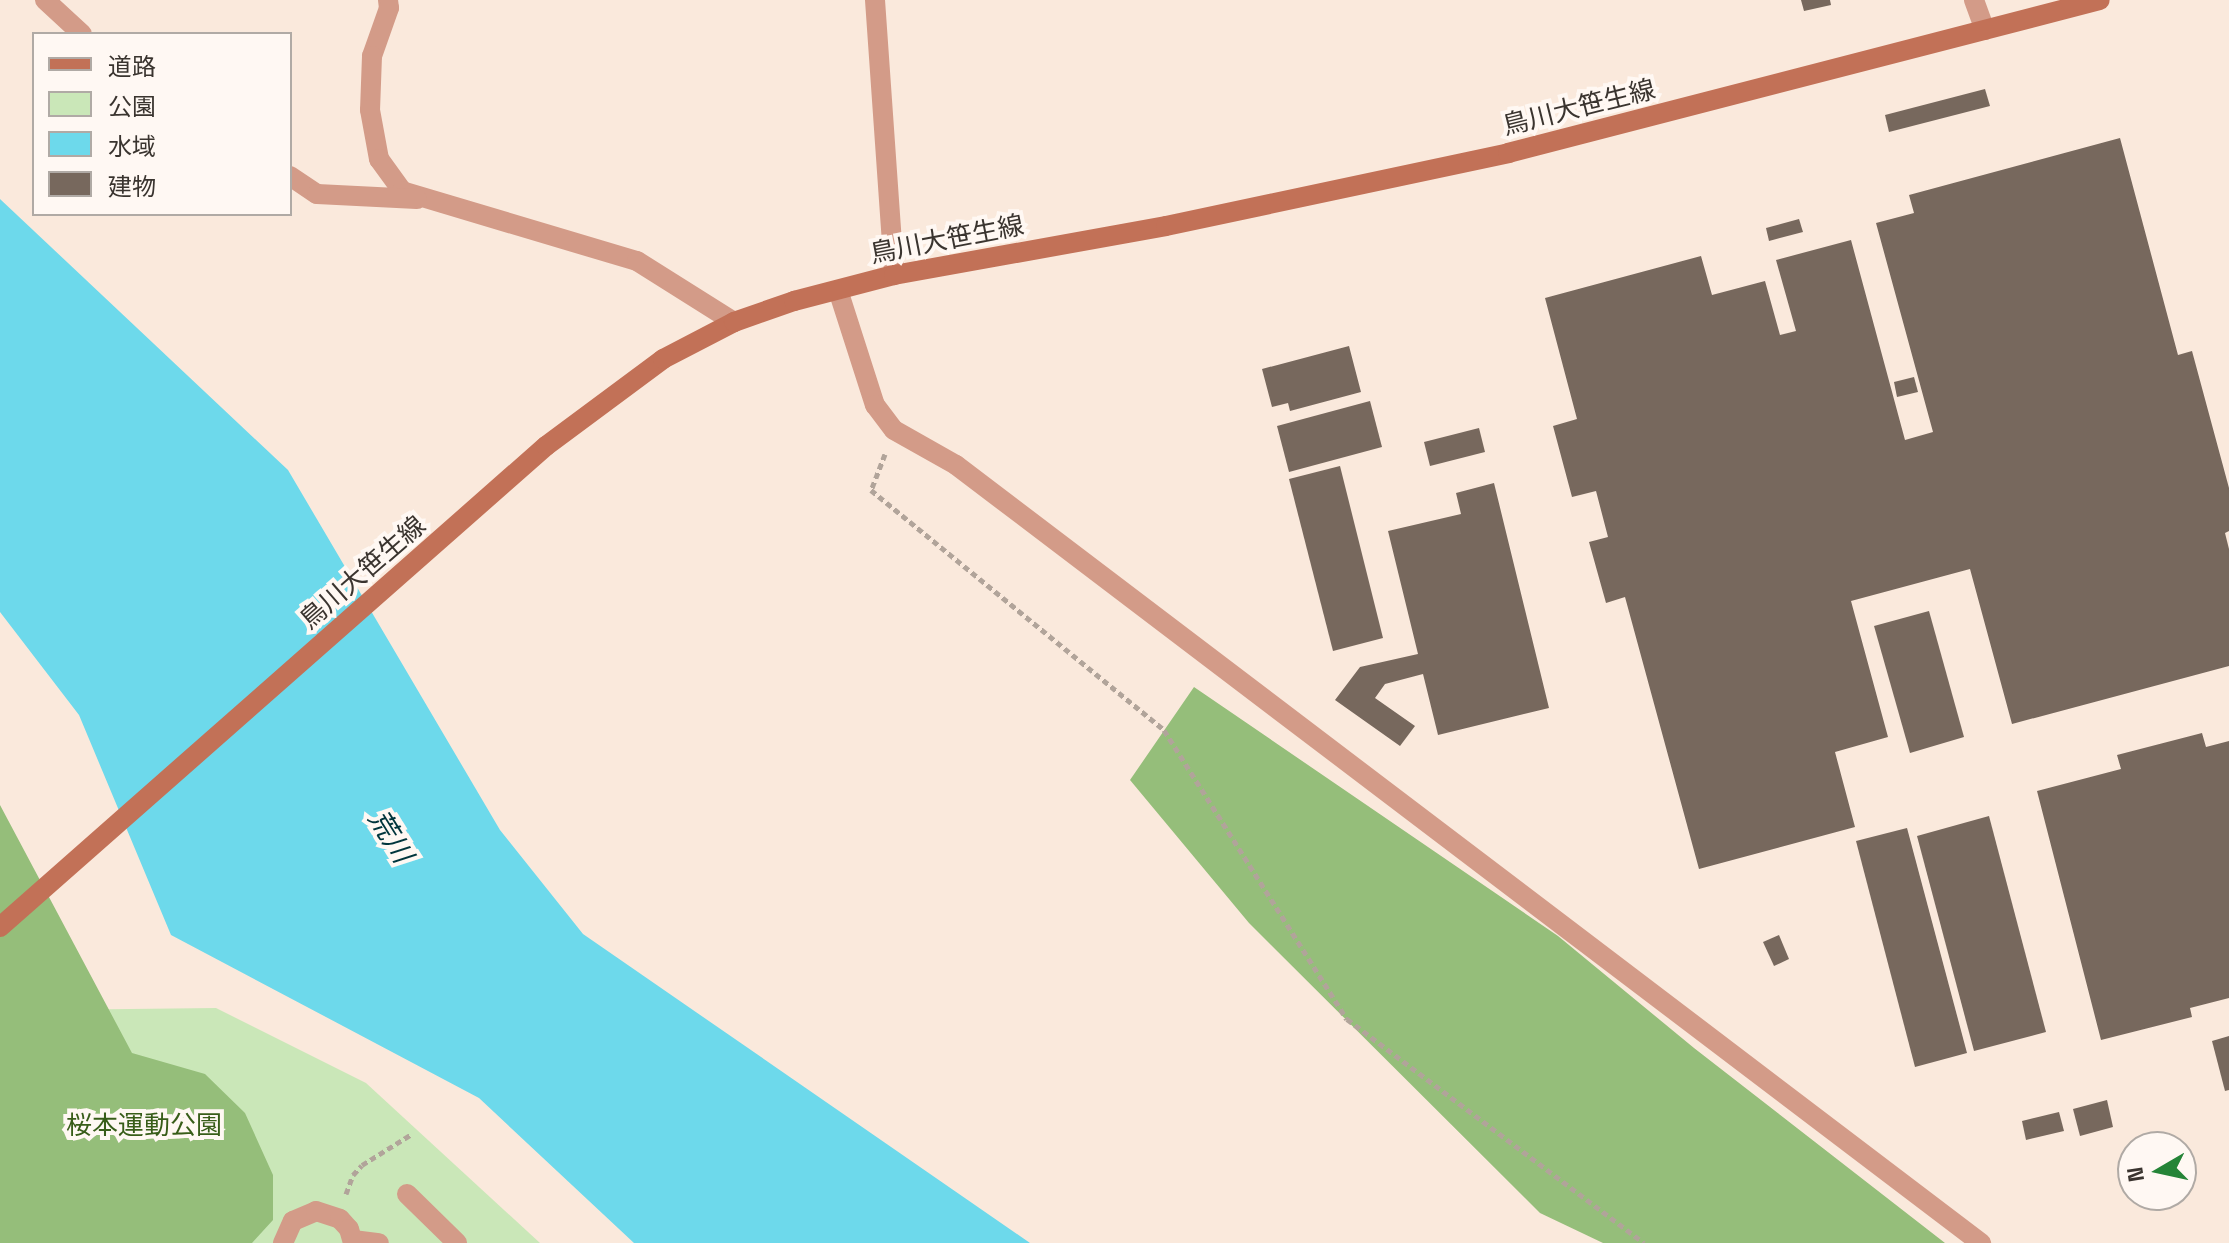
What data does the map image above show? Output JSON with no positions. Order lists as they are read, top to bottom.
{
  "streets": {
    "street": ["鳥川大笹生線"]
  },
  "water": ["荒川"],
  "parks": ["桜本運動公園"],
  "legend": [
    "道路",
    "公園",
    "水域",
    "建物"
  ],
  "north": "left"
}
